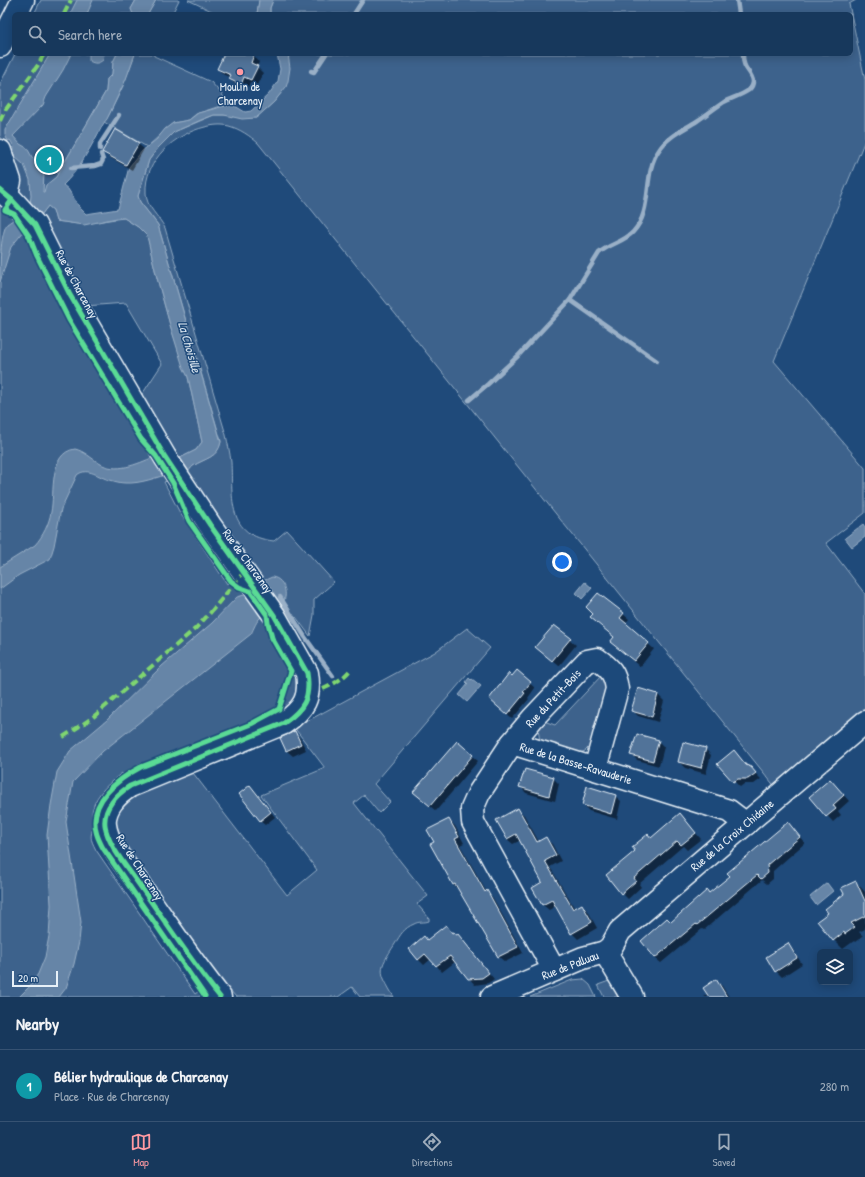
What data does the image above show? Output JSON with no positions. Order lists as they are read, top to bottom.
{
  "streets": {
    "main road": [
      "Rue de Charcenay",
      "Rue du Petit-Bois",
      "Rue de la Basse-Ravauderie",
      "Rue de la Croix Chidaine",
      "Rue de Palluau"
    ]
  },
  "crossings": [
    ["Rue du Petit-Bois", "Rue de la Basse-Ravauderie"],
    ["Rue de la Basse-Ravauderie", "Rue de la Croix Chidaine"],
    ["Rue de la Basse-Ravauderie", "Rue de Palluau"],
    ["Rue de la Croix Chidaine", "Rue de Palluau"]
  ],
  "water": ["La Choisille"],
  "places": ["Moulin de Charcenay"],
  "scale_bar": "20 m",
  "page": {
    "search": "Search here",
    "pins": "1",
    "scale": "20 m",
    "heading": "Nearby",
    "list": [
      {
        "mark": "1",
        "name": "Bélier hydraulique de Charcenay",
        "note": "Place · Rue de Charcenay",
        "value": "280 m"
      }
    ],
    "nav": ["Map", "Directions", "Saved"]
  }
}
